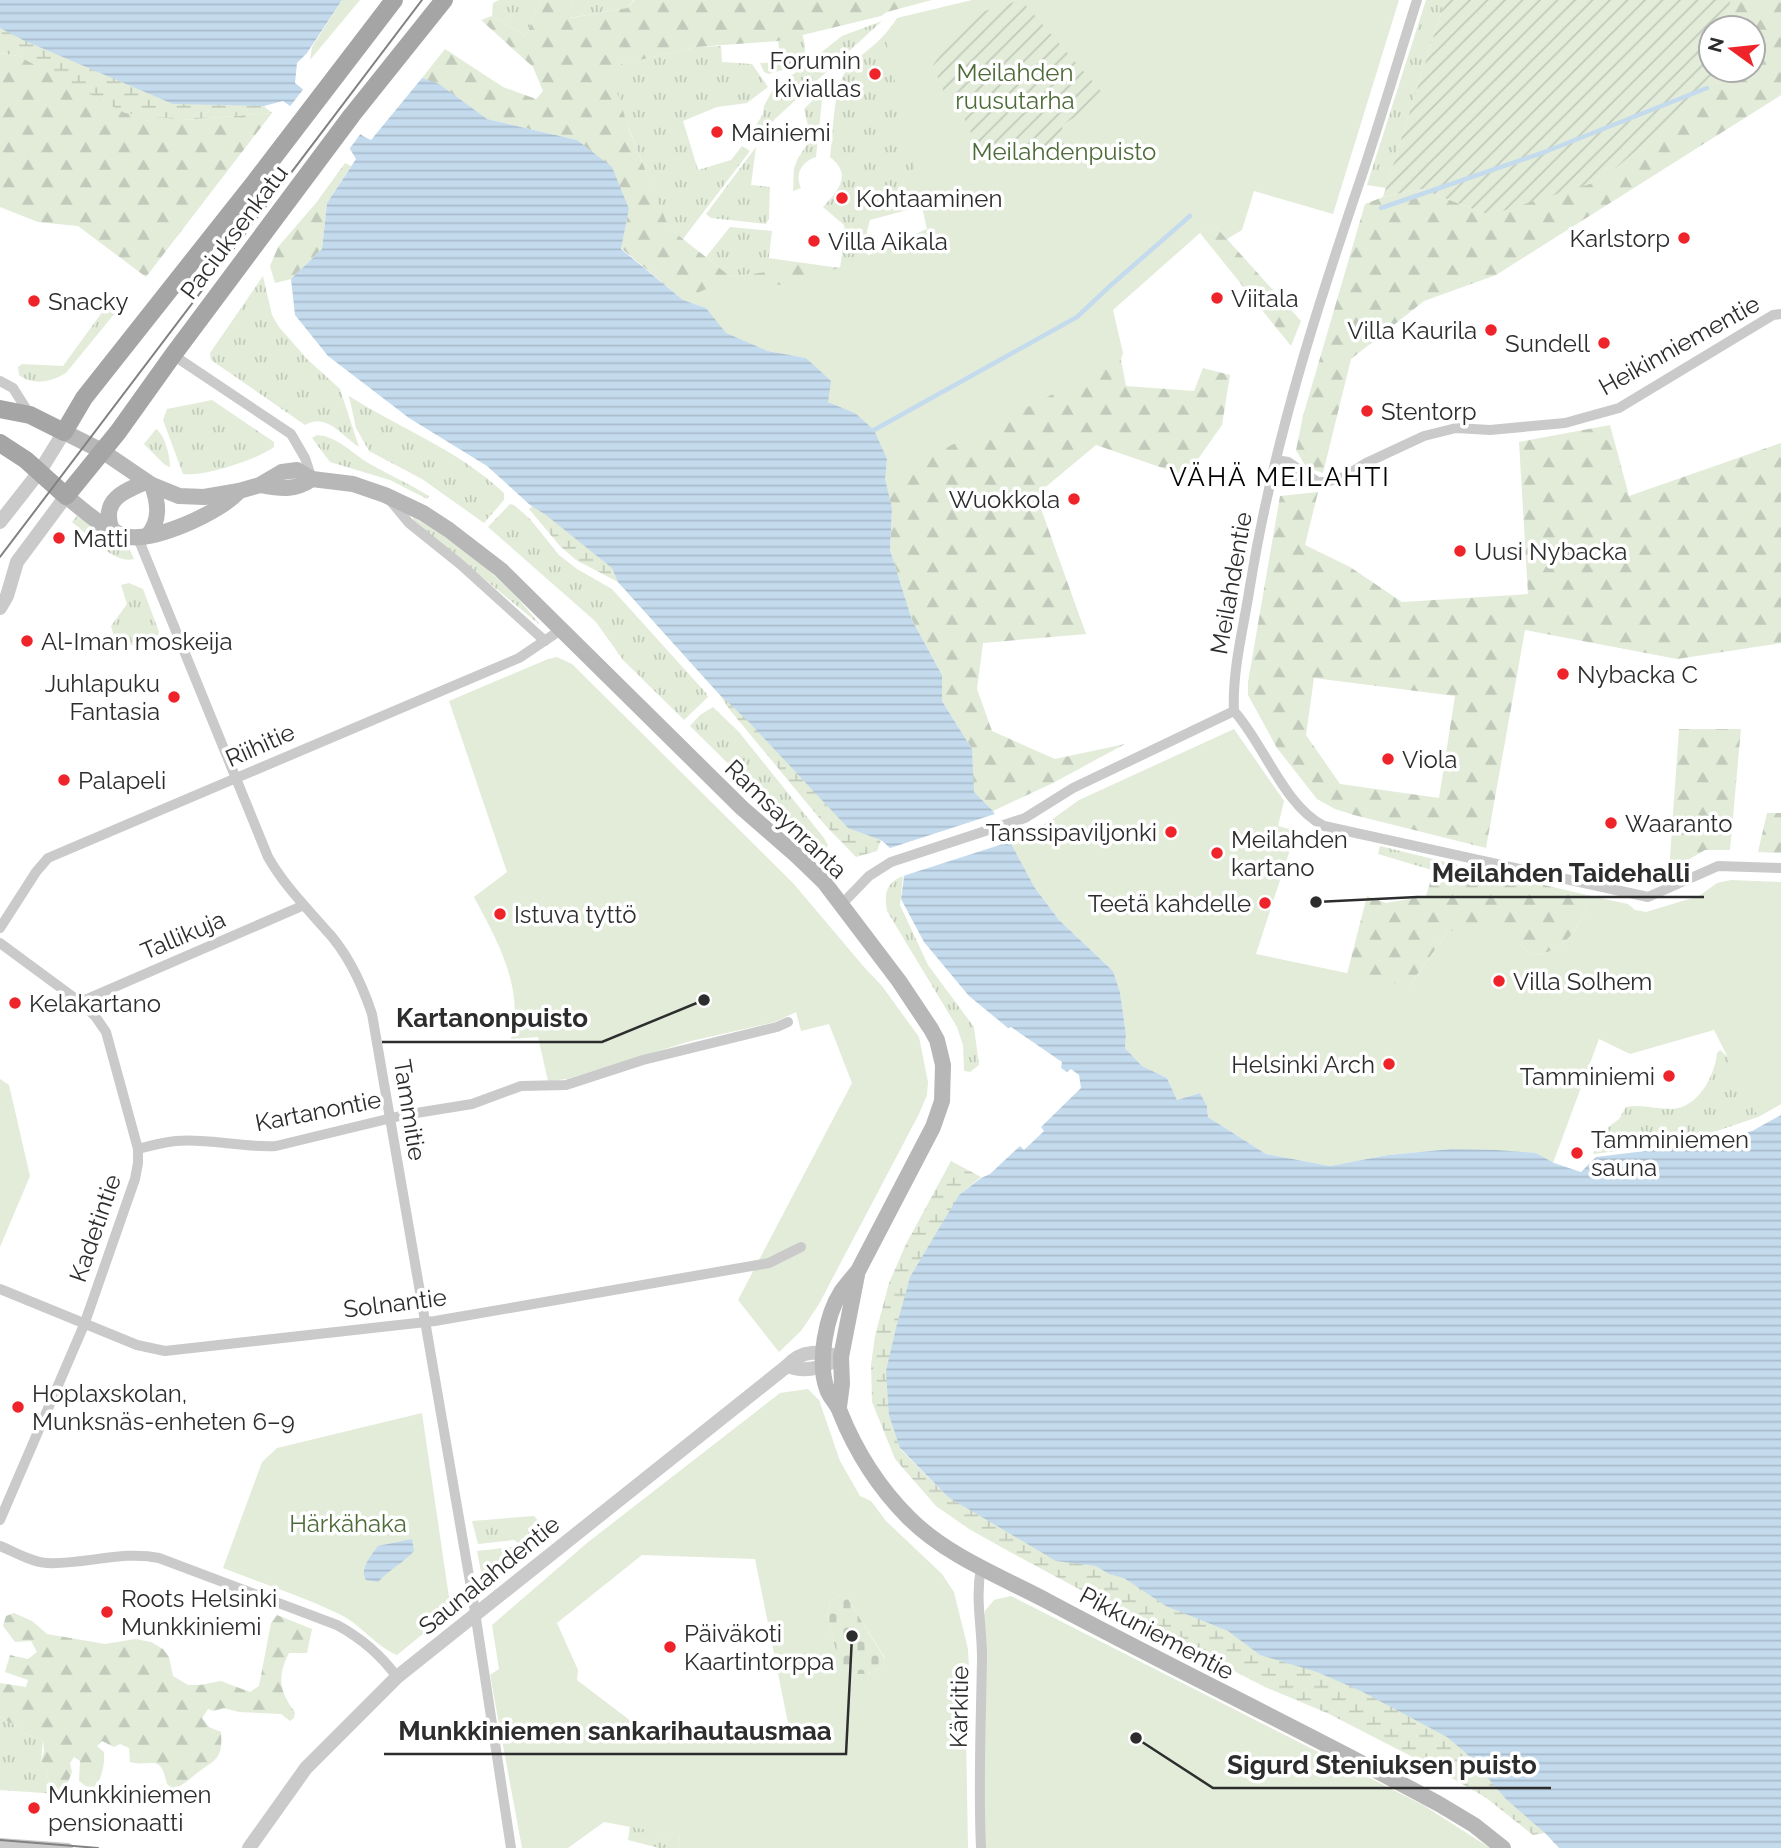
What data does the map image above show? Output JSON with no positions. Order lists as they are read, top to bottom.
{
  "streets": {
    "main road": ["Paciuksenkatu", "Ramsaynranta", "Pikkuniementie"],
    "street": [
      "Heikinniementie",
      "Meilahdentie",
      "Riihitie",
      "Tallikuja",
      "Tammitie",
      "Kartanontie",
      "Kadetintie",
      "Solnantie",
      "Saunalahdentie",
      "Kärkitie"
    ]
  },
  "crossings": [
    ["Paciuksenkatu", "Ramsaynranta"],
    ["Heikinniementie", "Meilahdentie"],
    ["Riihitie", "Ramsaynranta"],
    ["Riihitie", "Tammitie"],
    ["Ramsaynranta", "Tammitie"],
    ["Ramsaynranta", "Saunalahdentie"],
    ["Ramsaynranta", "Pikkuniementie"],
    ["Tallikuja", "Tammitie"],
    ["Tallikuja", "Kadetintie"],
    ["Tammitie", "Kartanontie"],
    ["Tammitie", "Solnantie"],
    ["Tammitie", "Saunalahdentie"],
    ["Kartanontie", "Kadetintie"],
    ["Kadetintie", "Solnantie"],
    ["Saunalahdentie", "Pikkuniementie"],
    ["Pikkuniementie", "Kärkitie"]
  ],
  "districts": ["VÄHÄ MEILAHTI"],
  "parks": ["Meilahden ruusutarha", "Meilahdenpuisto", "Härkähaka"],
  "places": [
    "Forumin kiviallas",
    "Mainiemi",
    "Kohtaaminen",
    "Karlstorp",
    "Villa Aikala",
    "Viitala",
    "Snacky",
    "Villa Kaurila",
    "Sundell",
    "Stentorp",
    "Wuokkola",
    "Matti",
    "Uusi Nybacka",
    "Al-Iman moskeija",
    "Nybacka C",
    "Juhlapuku Fantasia",
    "Viola",
    "Palapeli",
    "Waaranto",
    "Tanssipaviljonki",
    "Meilahden kartano",
    "Meilahden Taidehalli",
    "Teetä kahdelle",
    "Istuva tyttö",
    "Villa Solhem",
    "Kartanonpuisto",
    "Kelakartano",
    "Helsinki Arch",
    "Tamminiemi",
    "Tamminiemen sauna",
    "Hoplaxskolan, Munksnäs-enheten 6–9",
    "Roots Helsinki Munkkiniemi",
    "Munkkiniemen sankarihautausmaa",
    "Päiväkoti Kaartintorppa",
    "Sigurd Steniuksen puisto",
    "Munkkiniemen pensionaatti"
  ],
  "north": "left"
}
